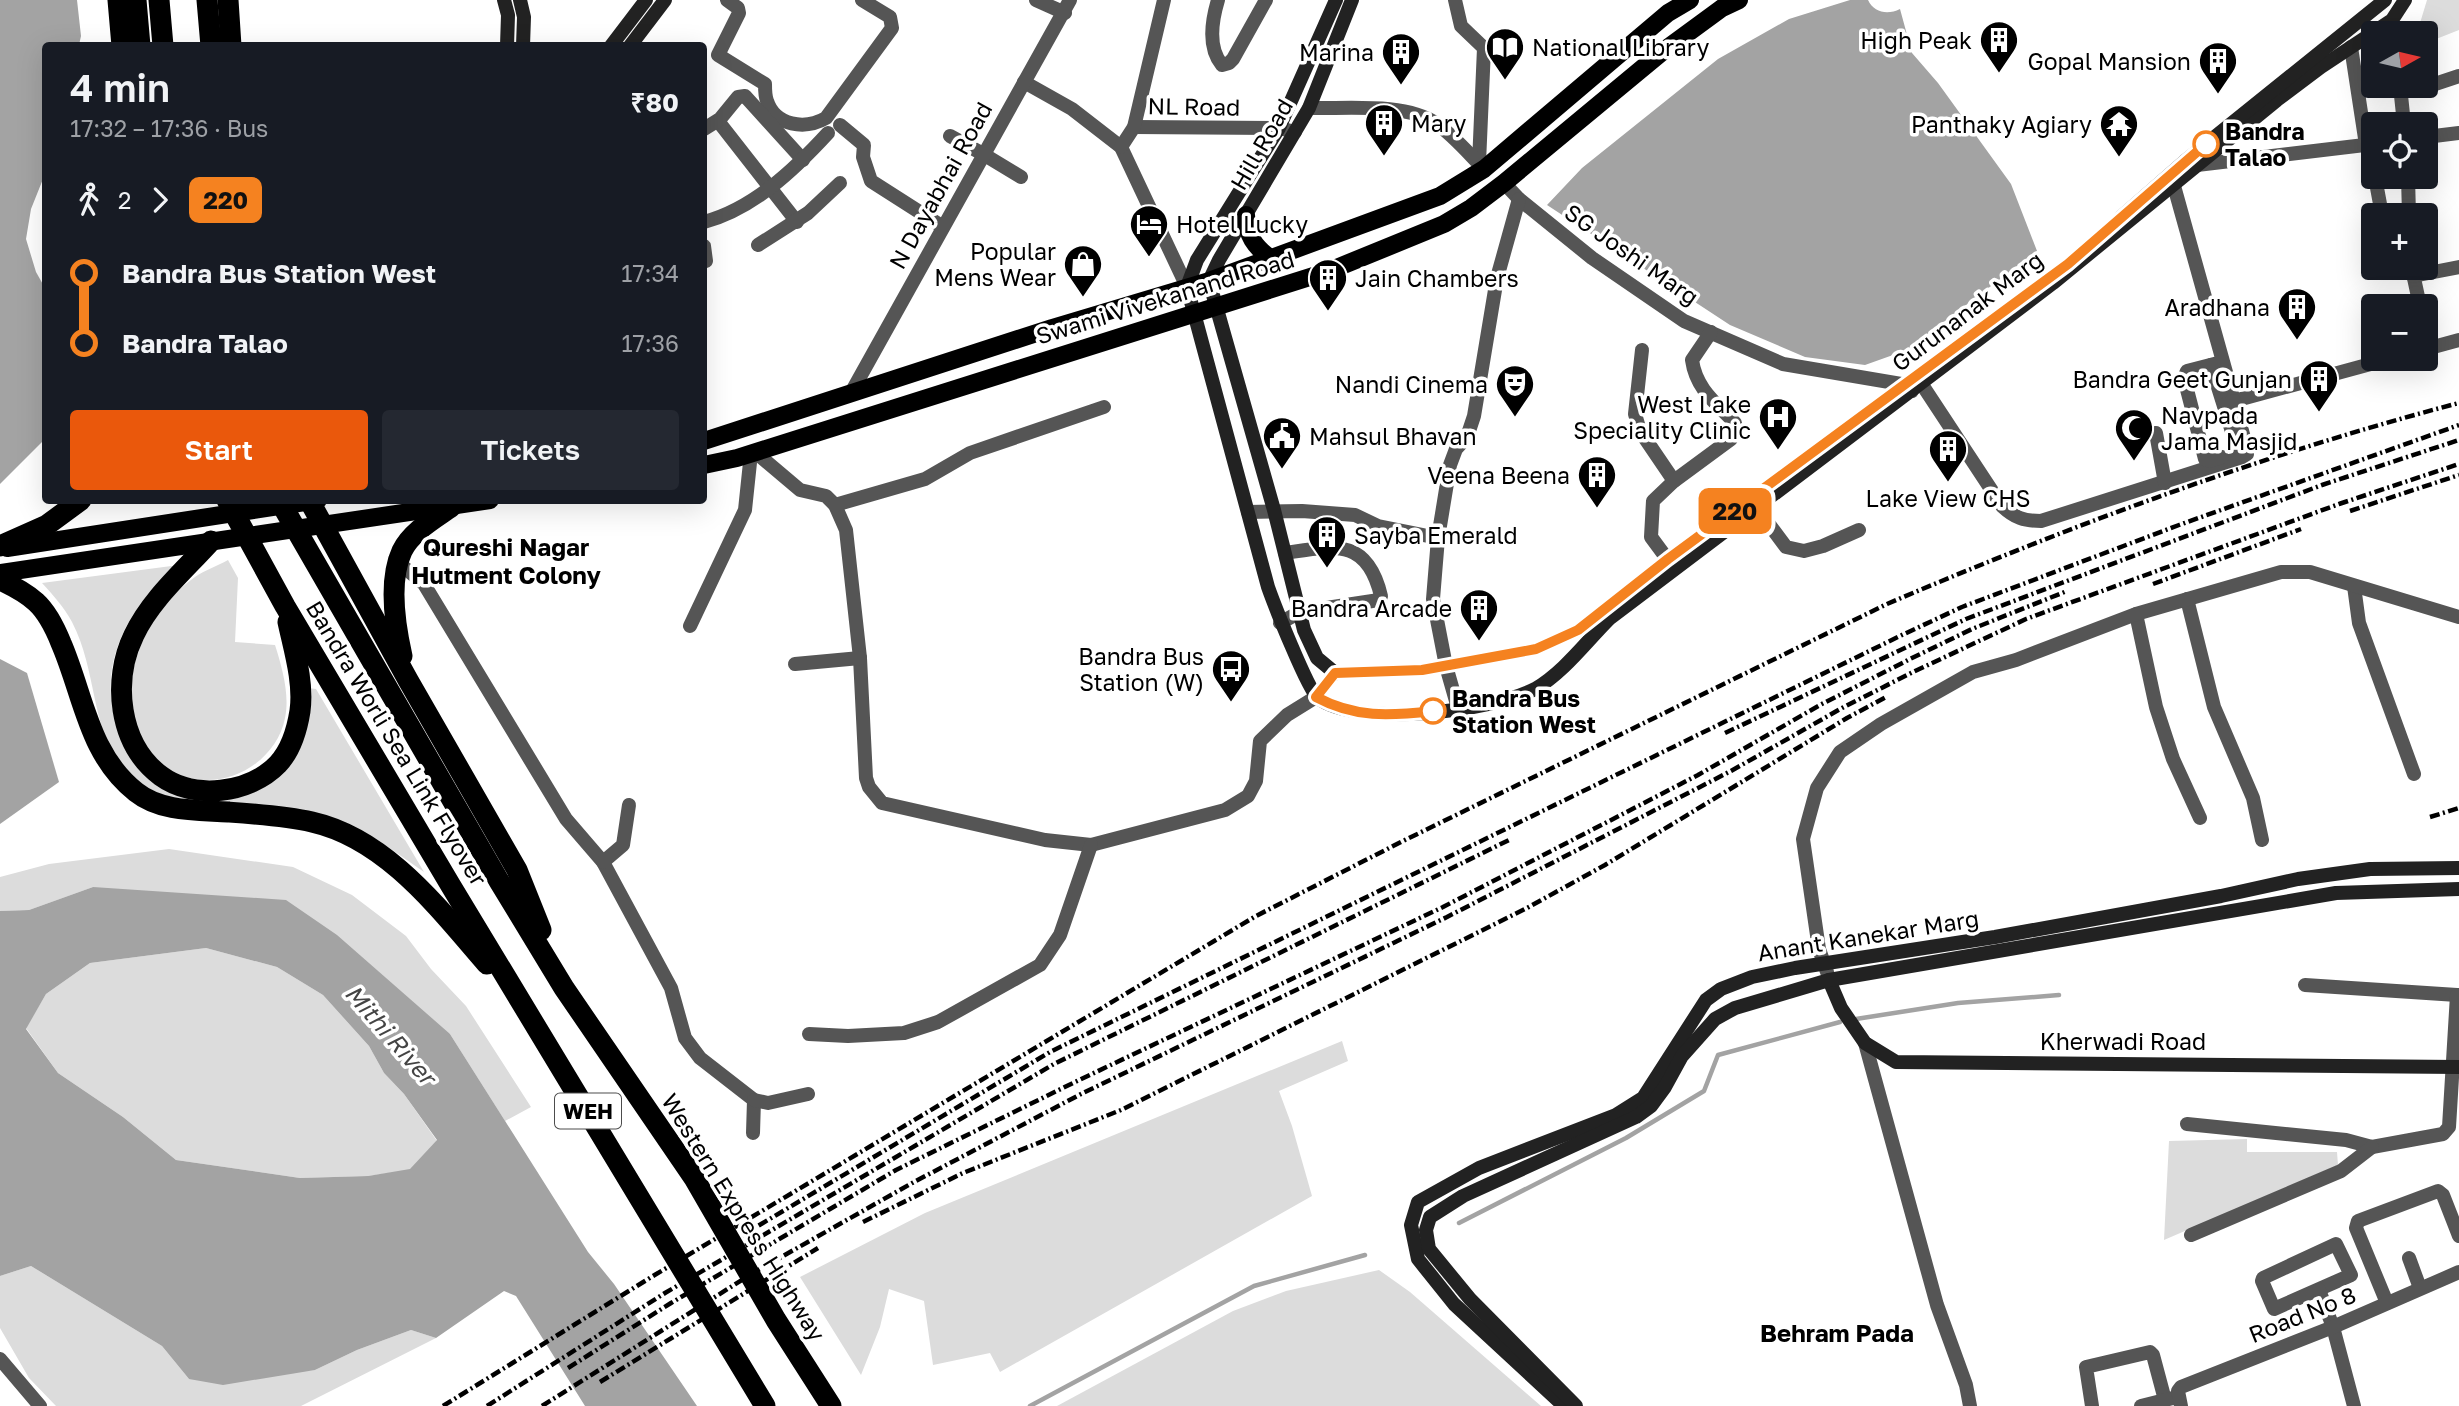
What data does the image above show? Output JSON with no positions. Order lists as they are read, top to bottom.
{
  "streets": {
    "highway": ["Bandra Worli Sea Link Flyover", "WEH", "Western Express Highway"],
    "main road": [
      "Hill Road",
      "Swami Vivekanand Road",
      "Gurunanak Marg",
      "Anant Kanekar Marg",
      "Kherwadi Road"
    ],
    "street": [
      "NL Road",
      "N Dayabhai Road",
      "SG Joshi Marg",
      "Road No 8"
    ]
  },
  "crossings": [
    ["NL Road", "Hill Road"],
    ["Hill Road", "Swami Vivekanand Road"],
    ["N Dayabhai Road", "Swami Vivekanand Road"],
    ["SG Joshi Marg", "Swami Vivekanand Road"],
    ["SG Joshi Marg", "Gurunanak Marg"],
    ["Bandra Worli Sea Link Flyover", "WEH"],
    ["Bandra Worli Sea Link Flyover", "Western Express Highway"],
    ["Anant Kanekar Marg", "Kherwadi Road"]
  ],
  "districts": ["Qureshi Nagar Hutment Colony", "Behram Pada"],
  "water": ["Mithi River"],
  "places": {
    "building": [
      "High Peak",
      "Marina",
      "Gopal Mansion",
      "Mary",
      "Jain Chambers",
      "Aradhana",
      "Bandra Geet Gunjan",
      "Lake View CHS",
      "Veena Beena",
      "Sayba Emerald",
      "Bandra Arcade"
    ],
    "library": ["National Library"],
    "other": ["Bandra Talao", "Bandra Bus Station West"],
    "temple": ["Panthaky Agiary"],
    "hotel": ["Hotel Lucky"],
    "shop": ["Popular Mens Wear"],
    "theatre": ["Nandi Cinema"],
    "hospital": ["West Lake Speciality Clinic"],
    "mosque": ["Navpada Jama Masjid"],
    "public building": ["Mahsul Bhavan"],
    "bus stop": ["Bandra Bus Station (W)"]
  },
  "lines": ["bus line 220"],
  "north": "right",
  "page": {
    "on_map": "220",
    "map_buttons": ["+", "−"],
    "heading": ["4 min", "17:32 – 17:36 · Bus", "₹80"],
    "legs": ["2", "220"],
    "list": [
      {
        "name": "Bandra Bus Station West",
        "value": "17:34"
      },
      {
        "name": "Bandra Talao",
        "value": "17:36"
      }
    ],
    "buttons": ["Start", "Tickets"]
  }
}
